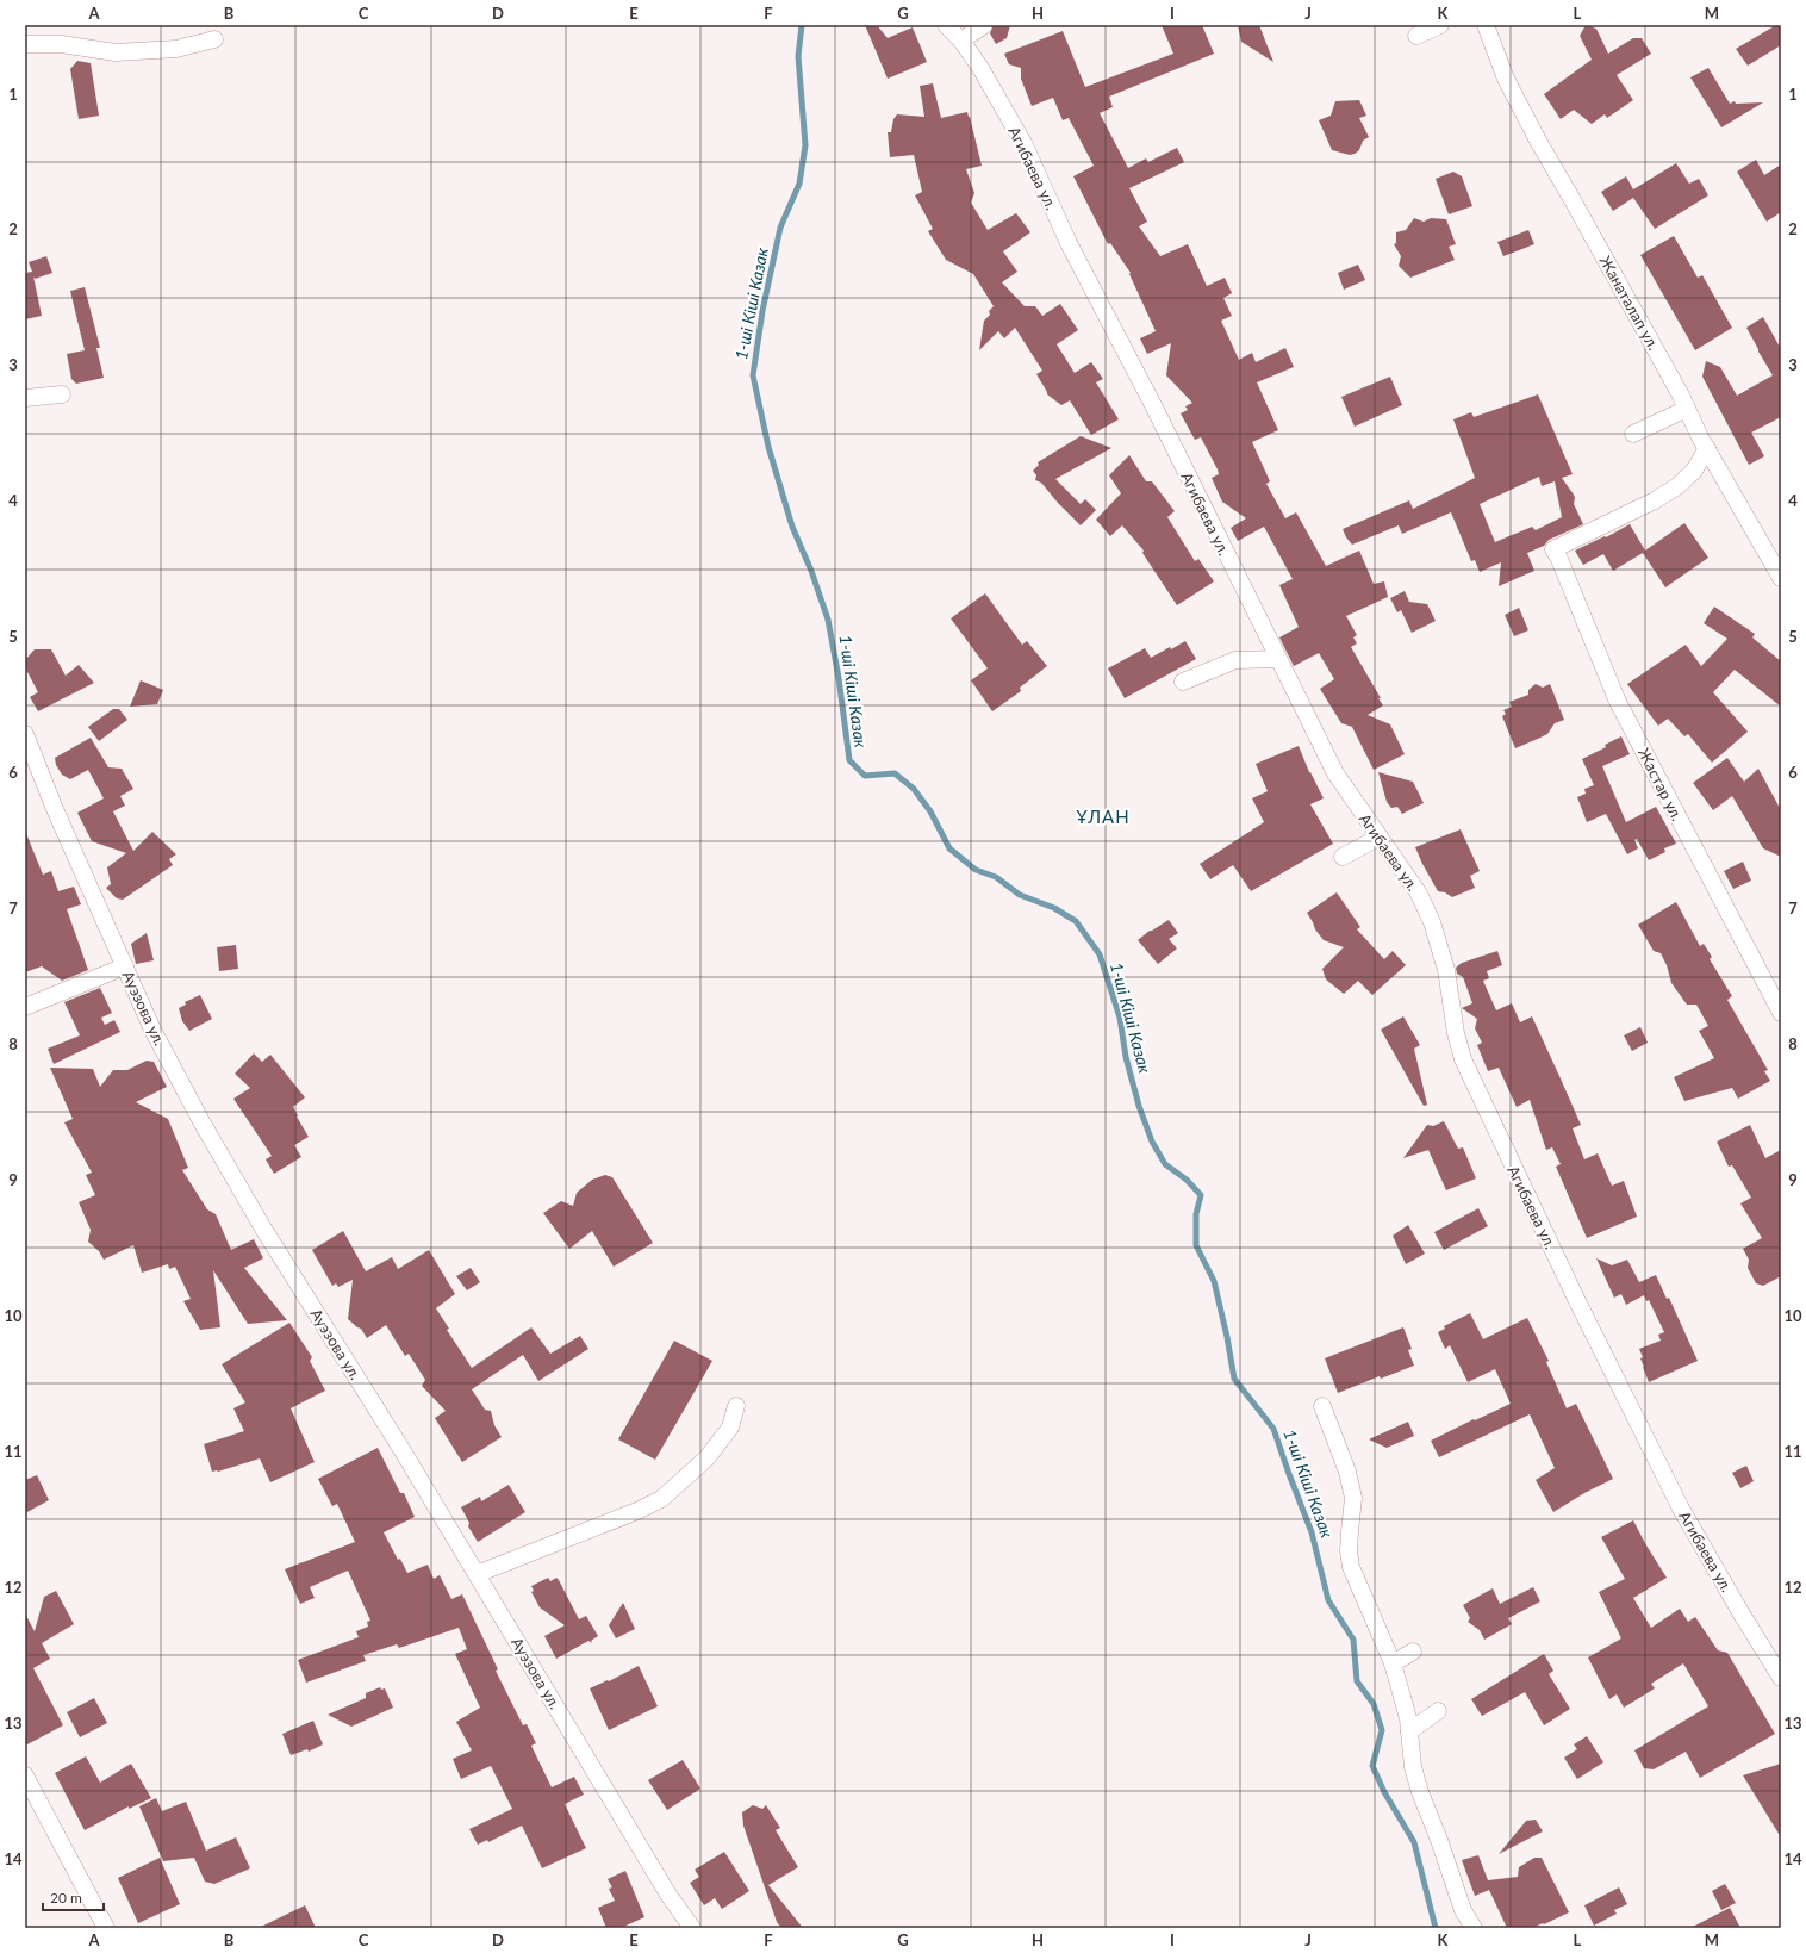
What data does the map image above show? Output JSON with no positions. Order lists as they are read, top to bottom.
{
  "streets": {
    "street": [
      "Агибаева ул.",
      "Жанаталап ул.",
      "Жастар ул.",
      "Ауэзова ул."
    ]
  },
  "crossings": [
    ["Жанаталап ул.", "Жастар ул."]
  ],
  "districts": ["ҰЛАН"],
  "water": ["1-ші Кіші Казак"],
  "scale_bar": "20 m",
  "grid": {
    "columns": [
      "A",
      "B",
      "C",
      "D",
      "E",
      "F",
      "G",
      "H",
      "I",
      "J",
      "K",
      "L",
      "M"
    ],
    "rows": [
      "1",
      "2",
      "3",
      "4",
      "5",
      "6",
      "7",
      "8",
      "9",
      "10",
      "11",
      "12",
      "13",
      "14"
    ]
  }
}
